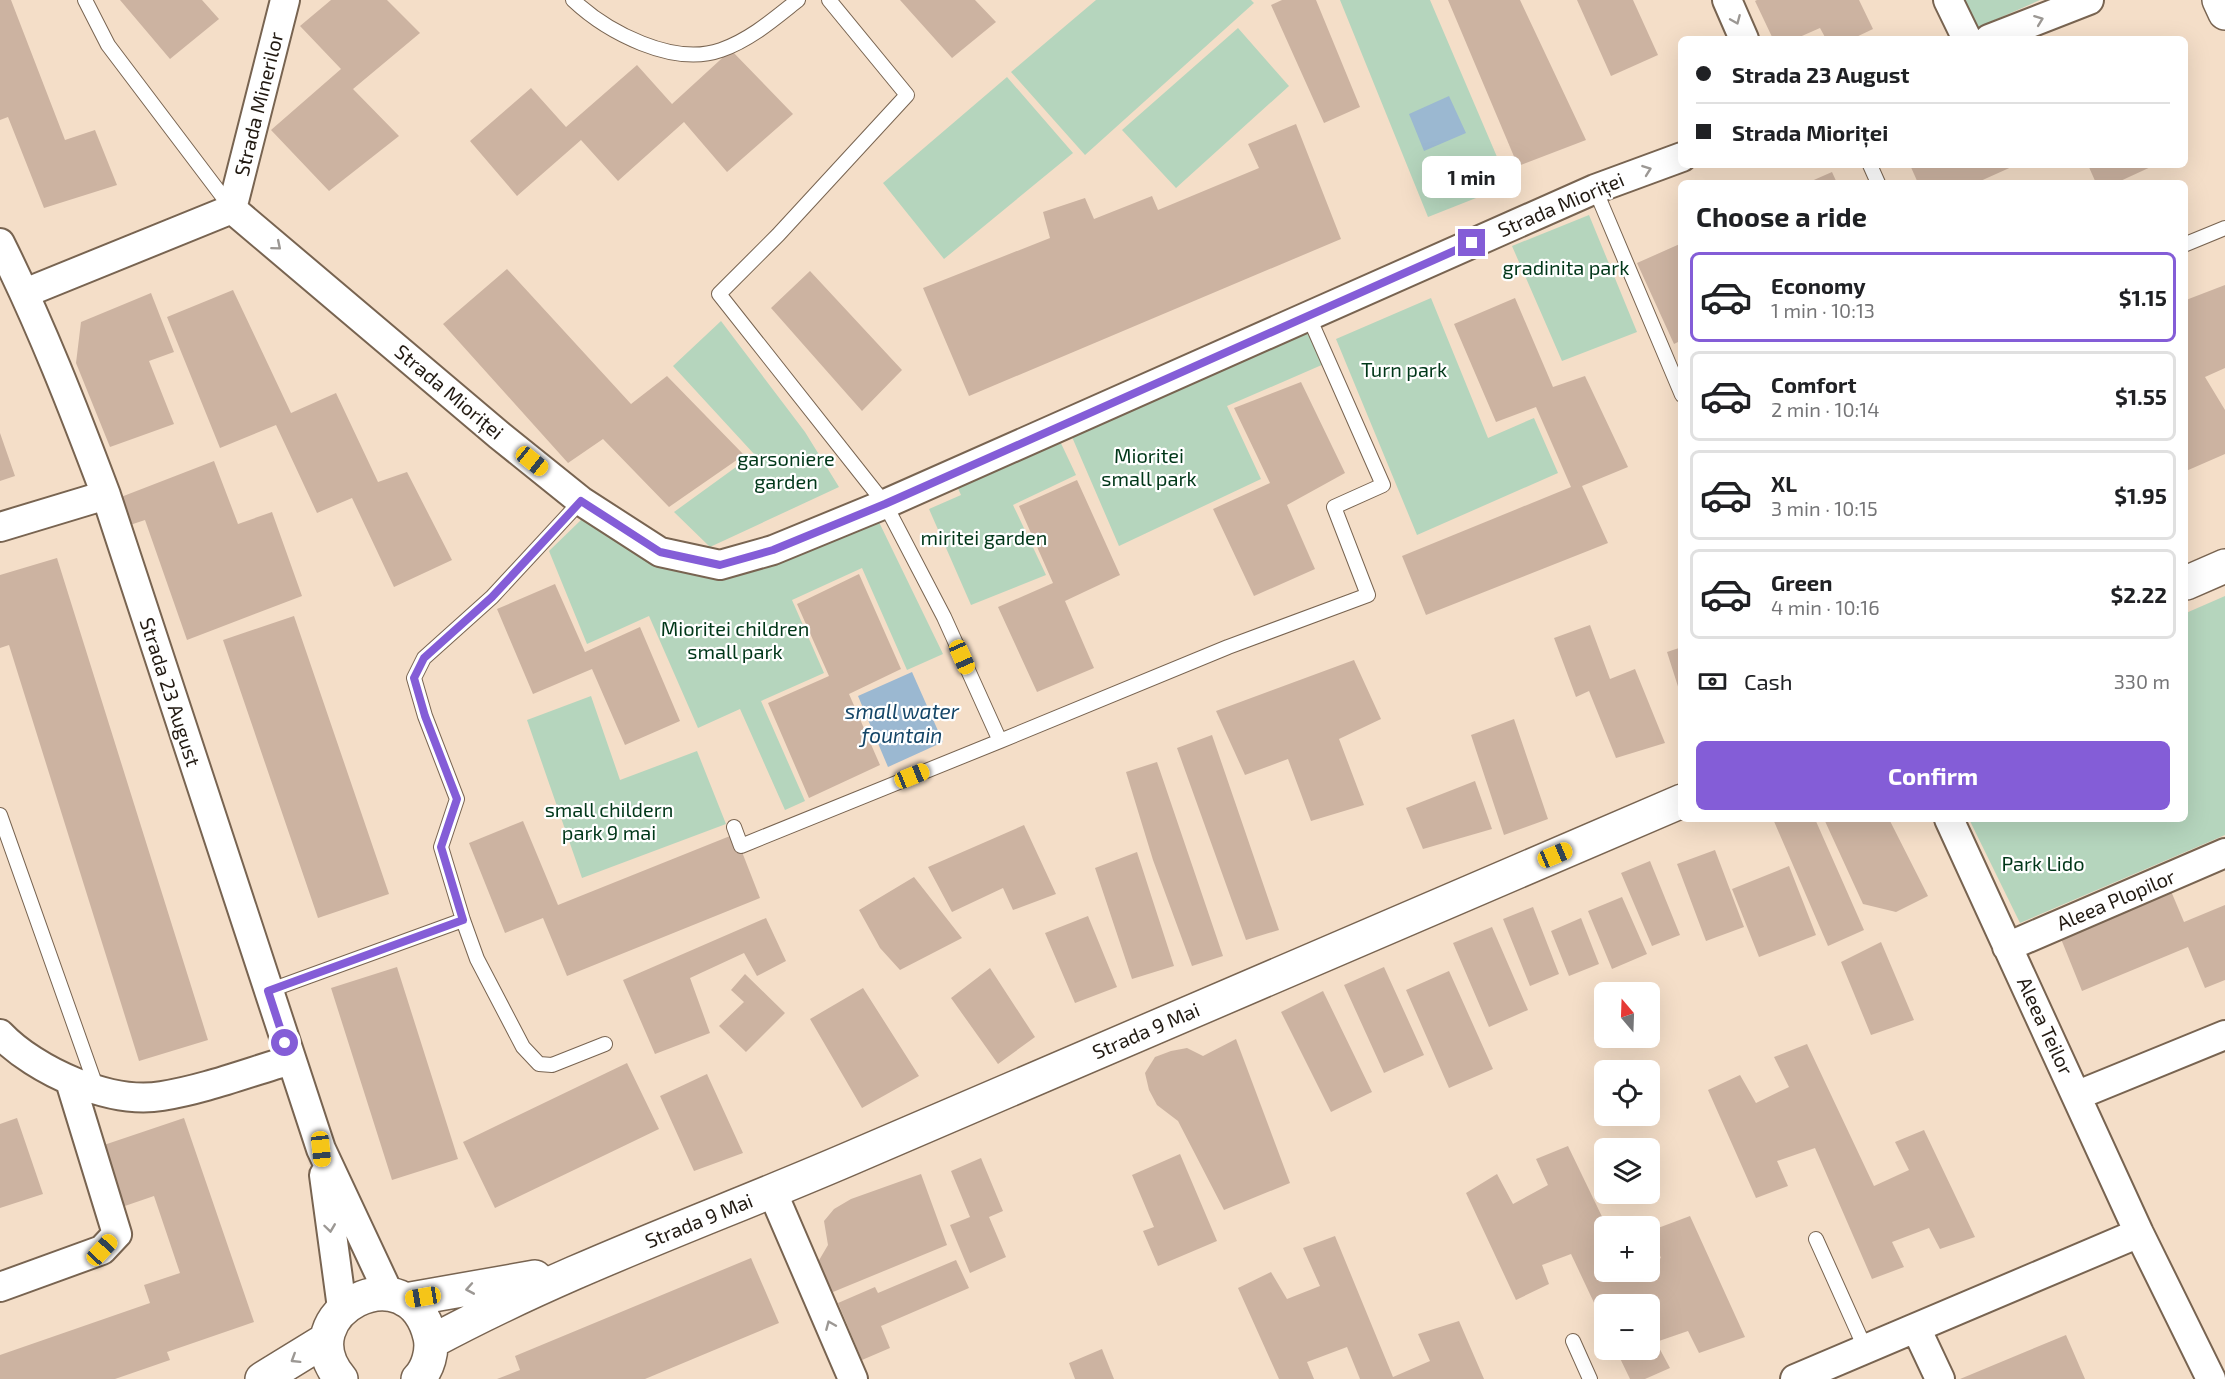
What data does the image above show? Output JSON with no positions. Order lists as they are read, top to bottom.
{
  "streets": {
    "main road": ["Strada 9 Mai"],
    "street": [
      "Strada Minerilor",
      "Strada Mioriței",
      "Strada 23 August",
      "Aleea Plopilor",
      "Aleea Teilor"
    ]
  },
  "crossings": [
    ["Strada Minerilor", "Strada Mioriței"],
    ["Strada 23 August", "Strada 9 Mai"],
    ["Aleea Plopilor", "Aleea Teilor"]
  ],
  "water": ["small water fountain"],
  "parks": [
    "gradinita park",
    "Turn park",
    "Mioritei small park",
    "garsoniere garden",
    "miritei garden",
    "Mioritei children small park",
    "small childern park 9 mai",
    "Park Lido"
  ],
  "north": "top",
  "page": {
    "banner": ["Strada 23 August", "Strada Mioriței"],
    "bubble": "1 min",
    "heading": "Choose a ride",
    "list": [
      {
        "name": "Economy",
        "note": "1 min · 10:13",
        "value": "$1.15"
      },
      {
        "name": "Comfort",
        "note": "2 min · 10:14",
        "value": "$1.55"
      },
      {
        "name": "XL",
        "note": "3 min · 10:15",
        "value": "$1.95"
      },
      {
        "name": "Green",
        "note": "4 min · 10:16",
        "value": "$2.22"
      }
    ],
    "pay": ["Cash", "330 m"],
    "buttons": "Confirm",
    "map_buttons": ["+", "−"]
  }
}
